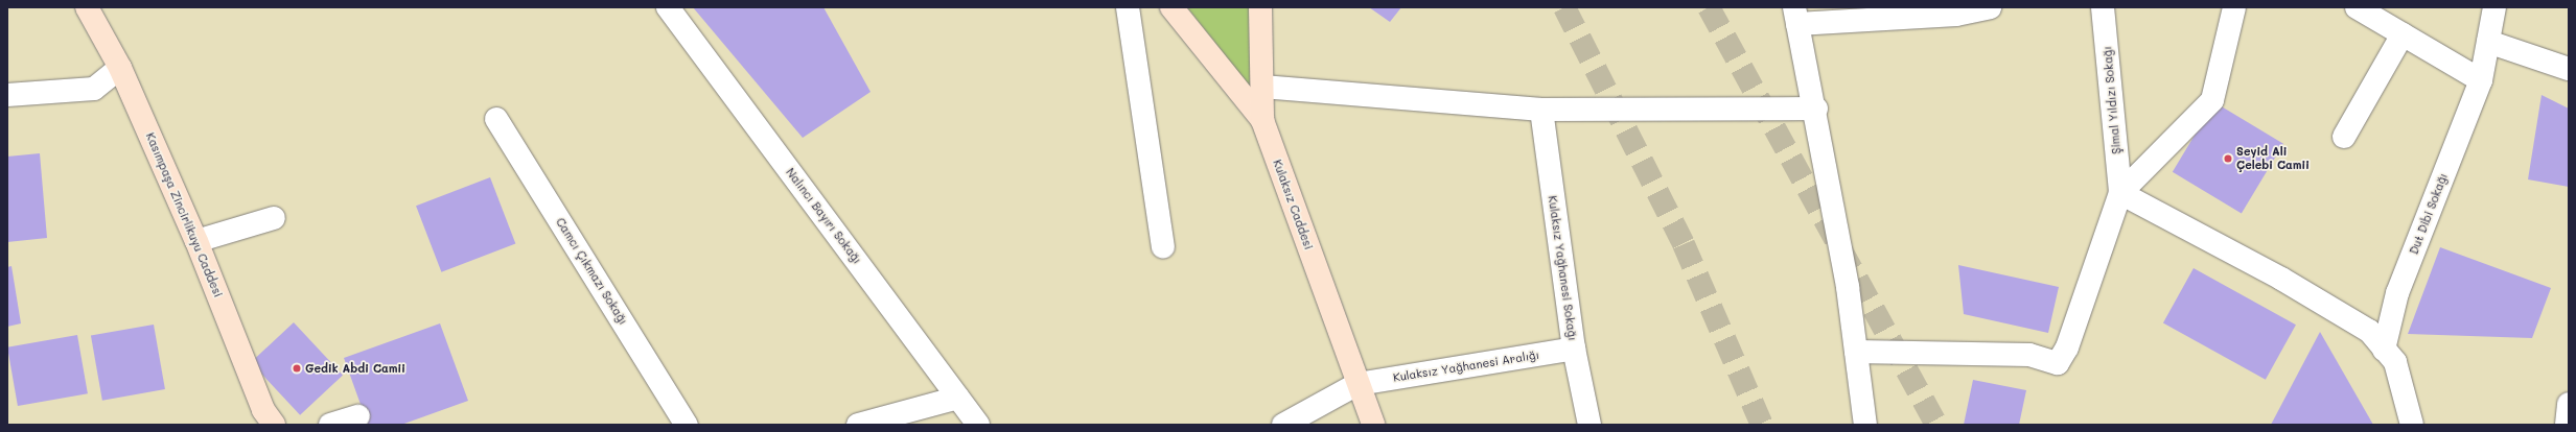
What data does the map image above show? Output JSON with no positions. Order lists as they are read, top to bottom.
{
  "streets": {
    "street": [
      "Şimal Yıldızı Sokağı",
      "Kulaksız Caddesi",
      "Dut Dibi Sokağı",
      "Kasımpaşa Zincirlikuyu Caddesi",
      "Nalıncı Bayırı Sokağı",
      "Kulaksız Yağhanesi Sokağı",
      "Camcı Çıkmazı Sokağı",
      "Kulaksız Yağhanesi Aralığı"
    ]
  },
  "crossings": [
    ["Kulaksız Caddesi", "Kulaksız Yağhanesi Aralığı"],
    ["Kulaksız Yağhanesi Sokağı", "Kulaksız Yağhanesi Aralığı"]
  ],
  "places": ["Seyid Ali Çelebi Camii", "Gedik Abdi Camii"]
}
